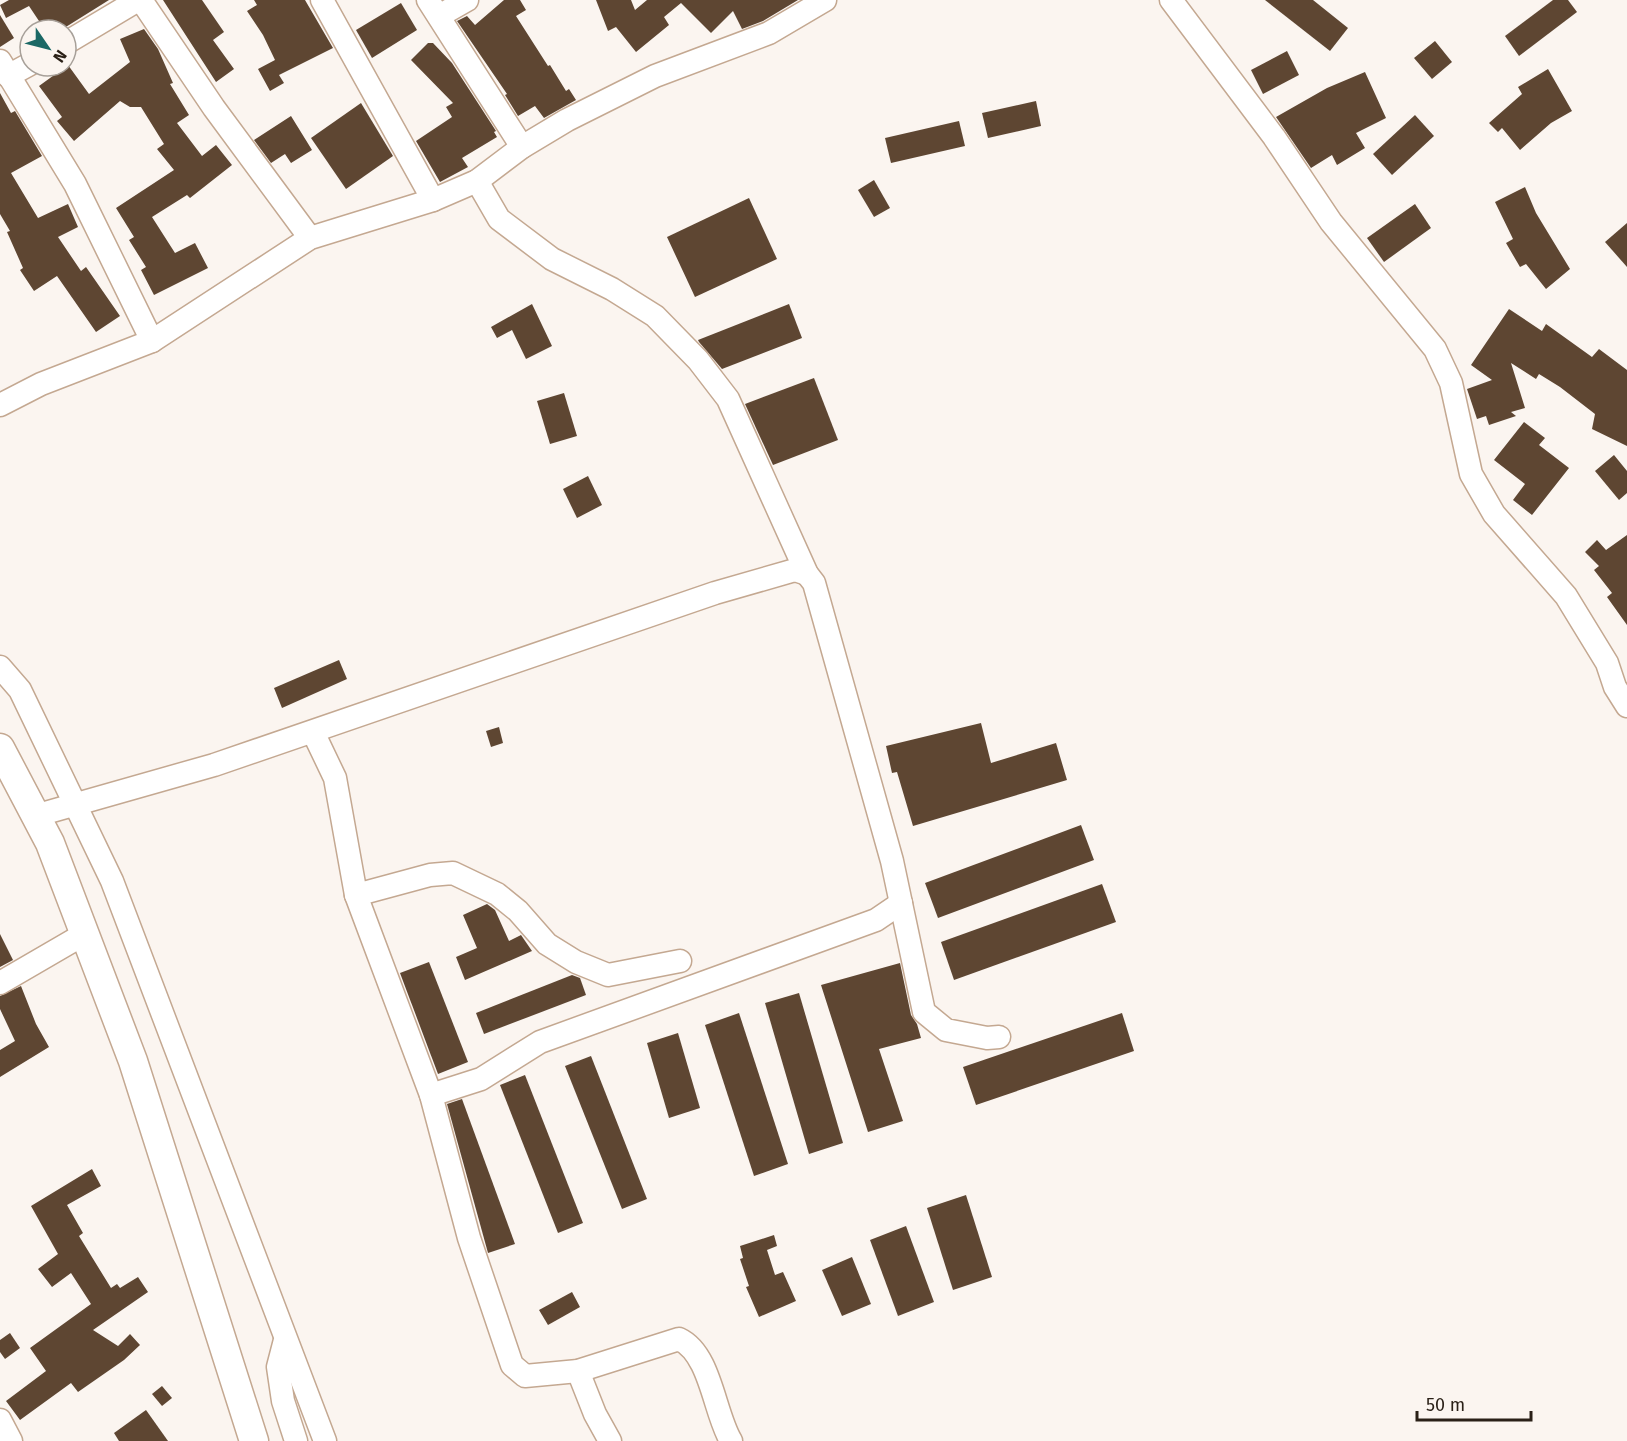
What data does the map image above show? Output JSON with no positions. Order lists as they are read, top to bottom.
{
  "scale_bar": "50 m",
  "north": "bottom right"
}
